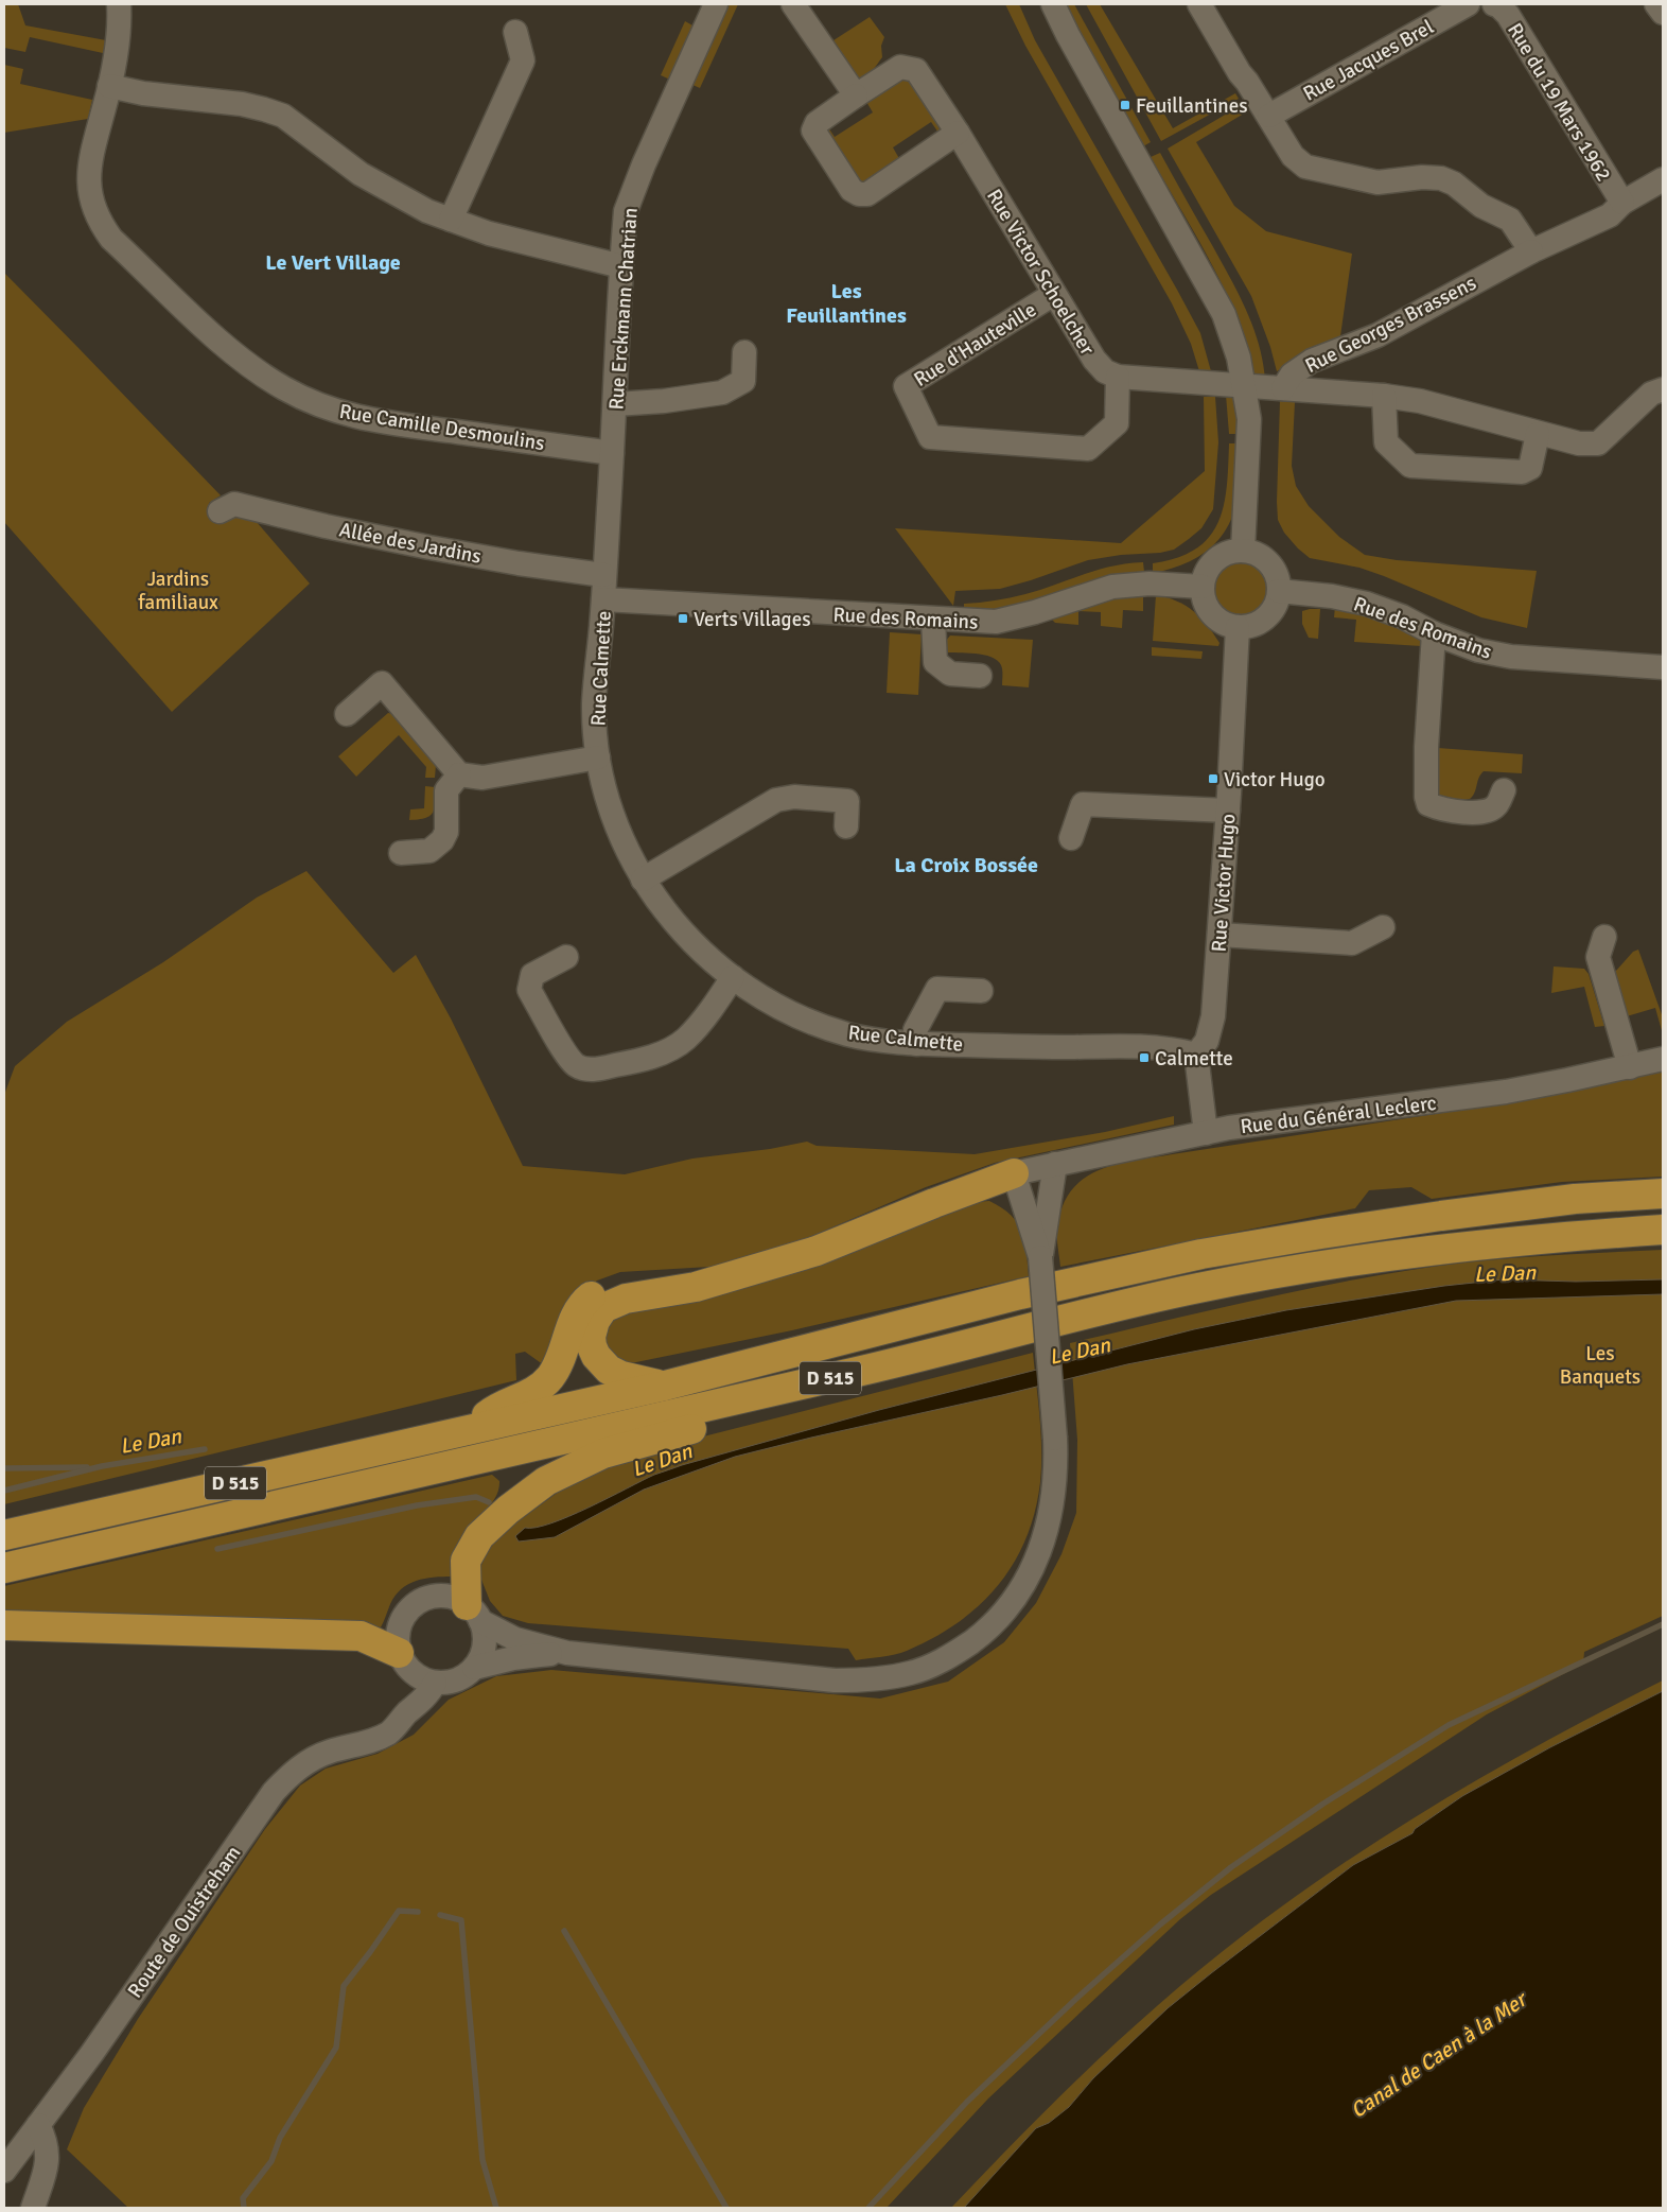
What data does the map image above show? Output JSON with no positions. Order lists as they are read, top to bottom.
{
  "streets": {
    "highway": ["D 515"],
    "street": [
      "Rue Jacques Brel",
      "Rue du 19 Mars 1962",
      "Rue Victor Schoelcher",
      "Rue Erckmann Chatrian",
      "Rue Georges Brassens",
      "Rue d'Hauteville",
      "Rue Camille Desmoulins",
      "Allée des Jardins",
      "Rue des Romains",
      "Rue Calmette",
      "Rue Victor Hugo",
      "Rue du Général Leclerc",
      "Route de Ouistreham"
    ]
  },
  "crossings": [
    ["Rue du 19 Mars 1962", "Rue Georges Brassens"],
    ["Rue Victor Schoelcher", "Rue d'Hauteville"],
    ["Rue Erckmann Chatrian", "Rue Camille Desmoulins"],
    ["Rue Erckmann Chatrian", "Allée des Jardins"],
    ["Rue Erckmann Chatrian", "Rue des Romains"],
    ["Rue Erckmann Chatrian", "Rue Calmette"],
    ["Rue des Romains", "Rue Calmette"],
    ["Rue des Romains", "Rue Victor Hugo"],
    ["Rue Calmette", "Rue Victor Hugo"]
  ],
  "districts": ["Le Vert Village", "Les Feuillantines", "La Croix Bossée"],
  "water": ["Le Dan", "Canal de Caen à la Mer"],
  "parks": ["Jardins familiaux", "Les Banquets"],
  "places": {
    "transit": [
      "Feuillantines",
      "Verts Villages",
      "Victor Hugo",
      "Calmette"
    ]
  }
}
